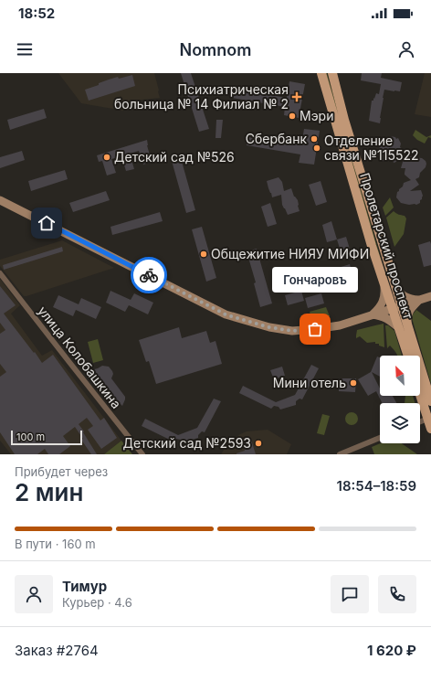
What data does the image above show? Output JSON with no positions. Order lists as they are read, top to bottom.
{
  "streets": {
    "main road": ["Пролетарский проспект"],
    "street": ["улица Колобашкина"]
  },
  "places": {
    "health": ["Психиатрическая больница № 14 Филиал № 2"],
    "other": [
      "Мэри",
      "Сбербанк",
      "Отделение связи №115522",
      "Детский сад №526",
      "Общежитие НИЯУ МИФИ",
      "Гончаровъ",
      "Мини отель",
      "Детский сад №2593"
    ]
  },
  "scale_bar": "100 m",
  "north": "top left",
  "page": {
    "status": "18:52",
    "header": "Nomnom",
    "bubble": "Гончаровъ",
    "scale": "100 m",
    "heading": ["2 мин", "Прибудет через", "18:54–18:59"],
    "panel": [
      "Тимур",
      "Курьер · 4.6",
      "Заказ #2764",
      "1 620 ₽"
    ],
    "bar": "В пути · 160 m"
  }
}
